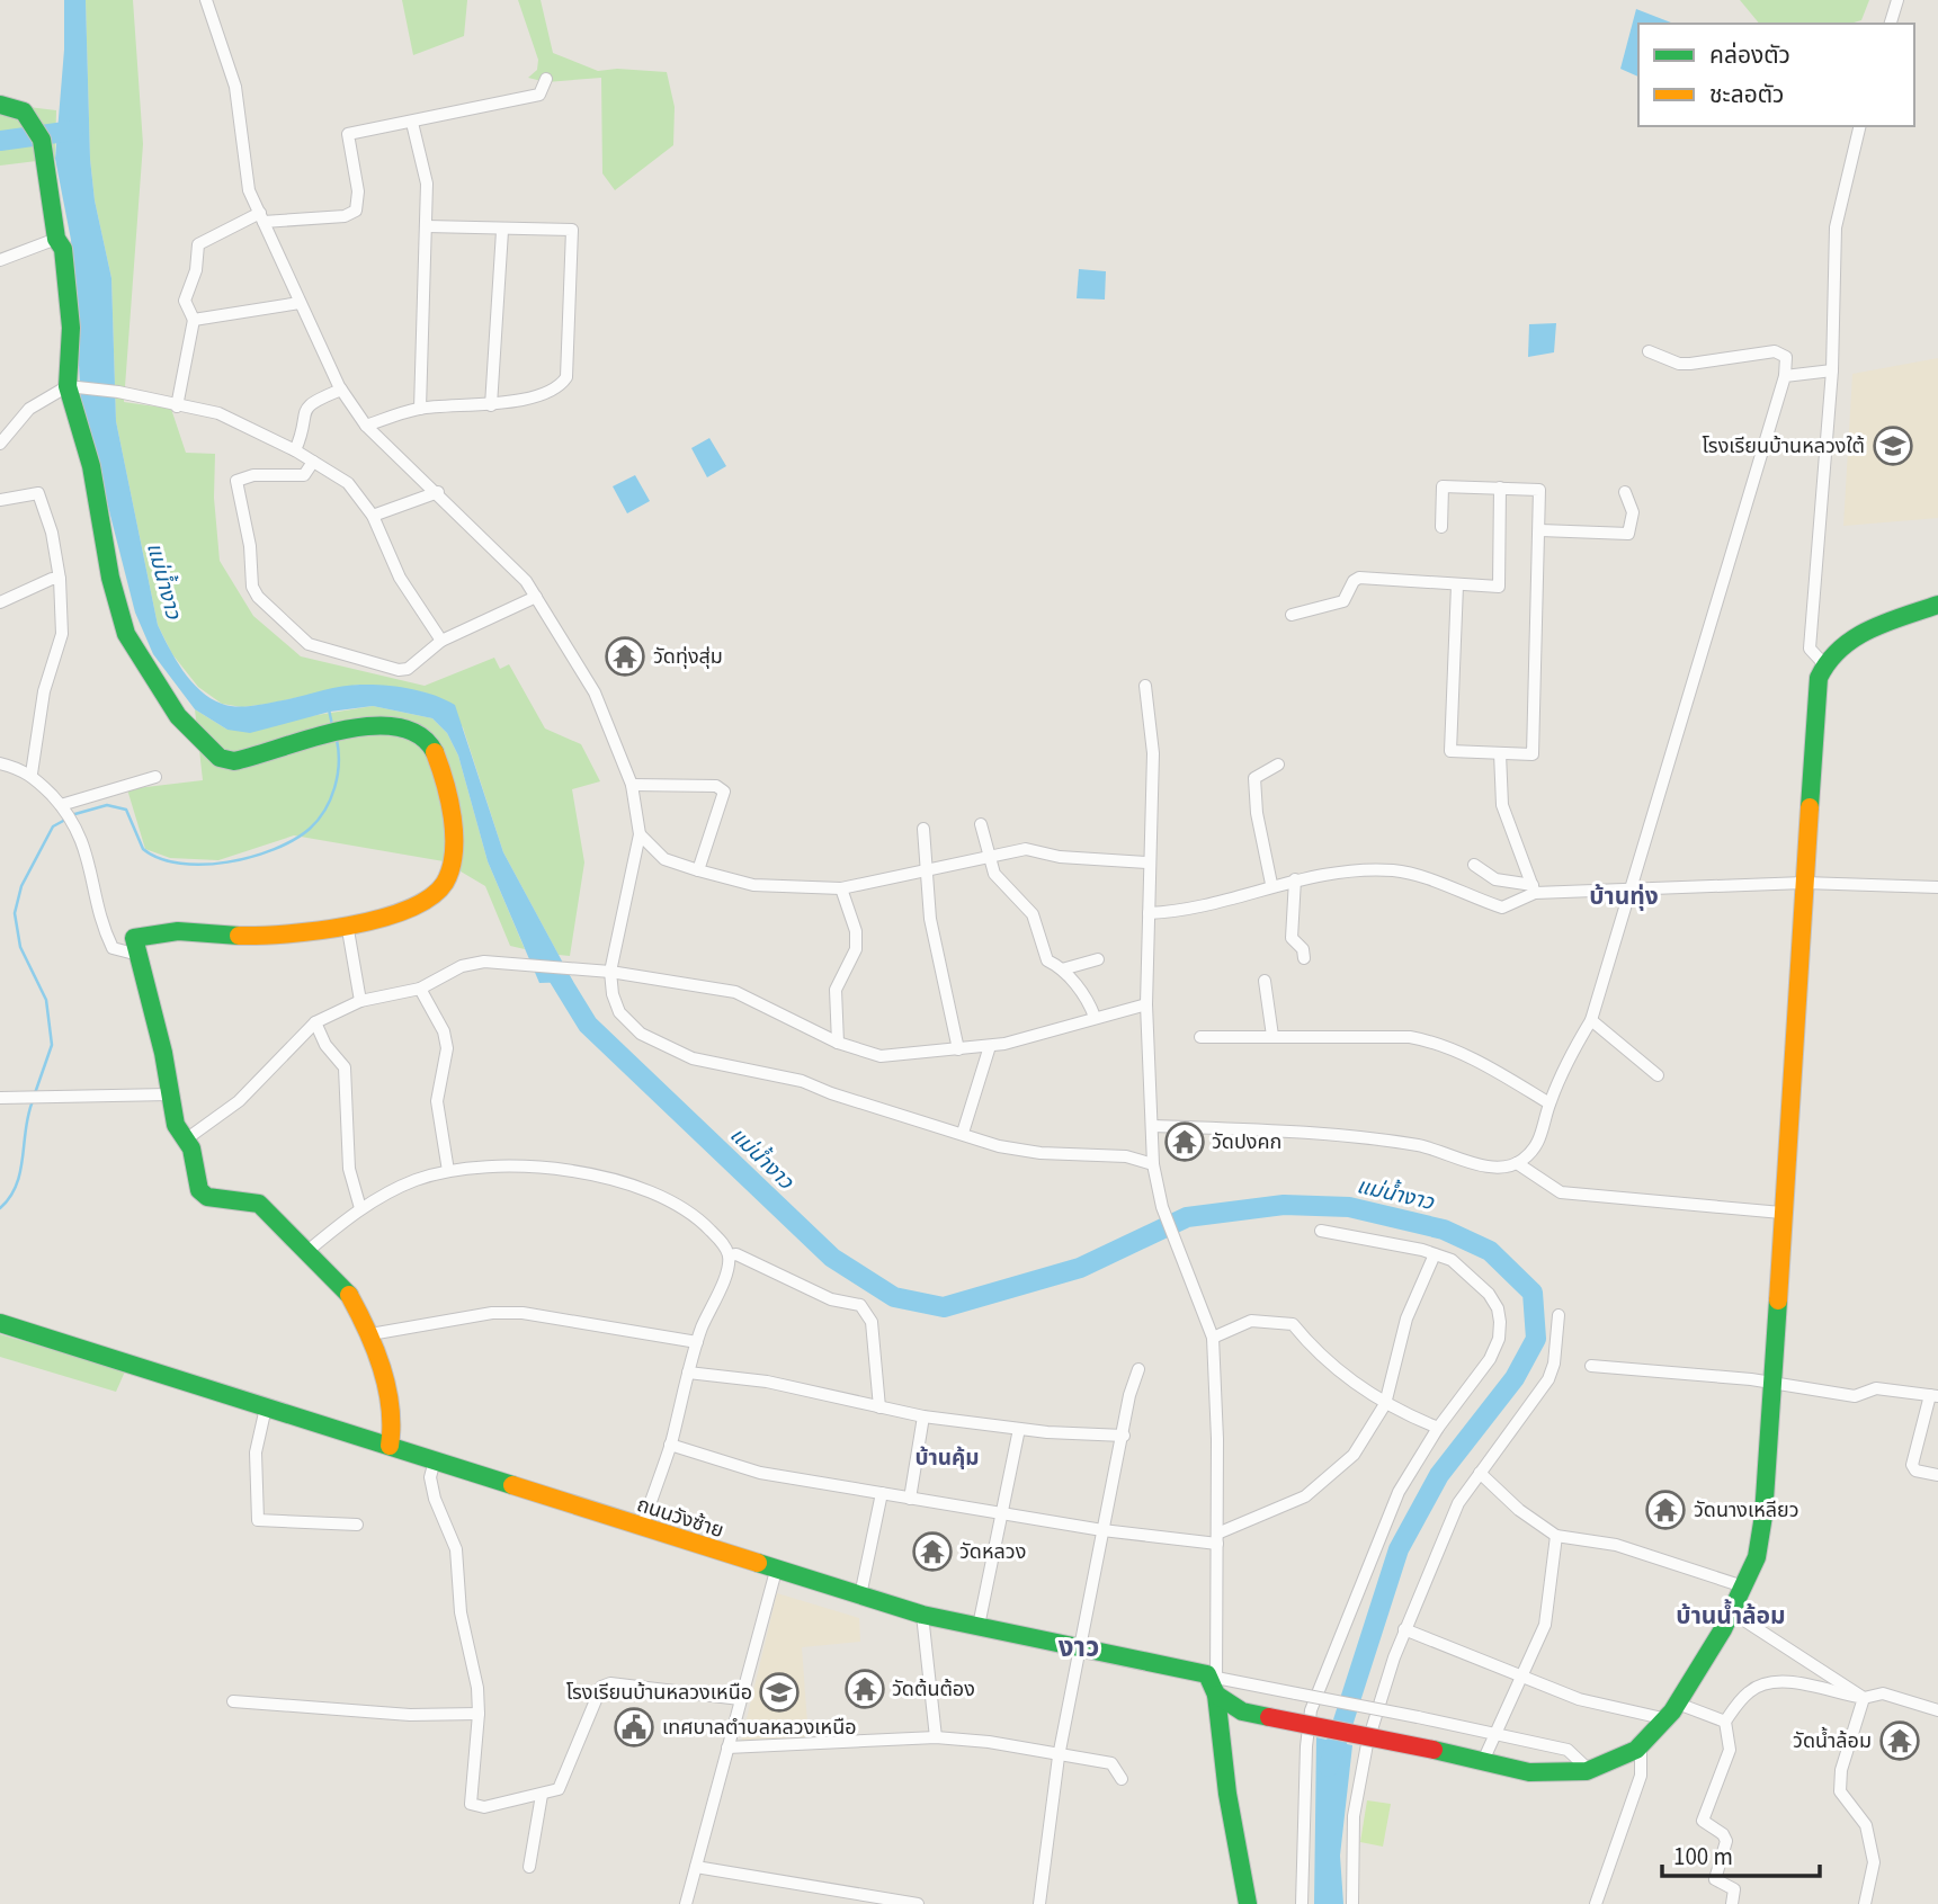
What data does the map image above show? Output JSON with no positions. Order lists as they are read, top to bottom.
{
  "streets": {
    "main road": ["ถนนวังซ้าย"]
  },
  "districts": [
    "บ้านทุ่ง",
    "บ้านคุ้ม",
    "บ้านน้ำล้อม",
    "งาว"
  ],
  "water": ["แม่น้ำงาว"],
  "places": {
    "school or university": ["โรงเรียนบ้านหลวงใต้", "โรงเรียนบ้านหลวงเหนือ"],
    "temple": [
      "วัดทุ่งสุ่ม",
      "วัดปงคก",
      "วัดนางเหลียว",
      "วัดหลวง",
      "วัดต้นต้อง",
      "วัดน้ำล้อม"
    ],
    "public building": ["เทศบาลตำบลหลวงเหนือ"]
  },
  "legend": ["คล่องตัว", "ชะลอตัว"],
  "scale_bar": "100 m"
}
